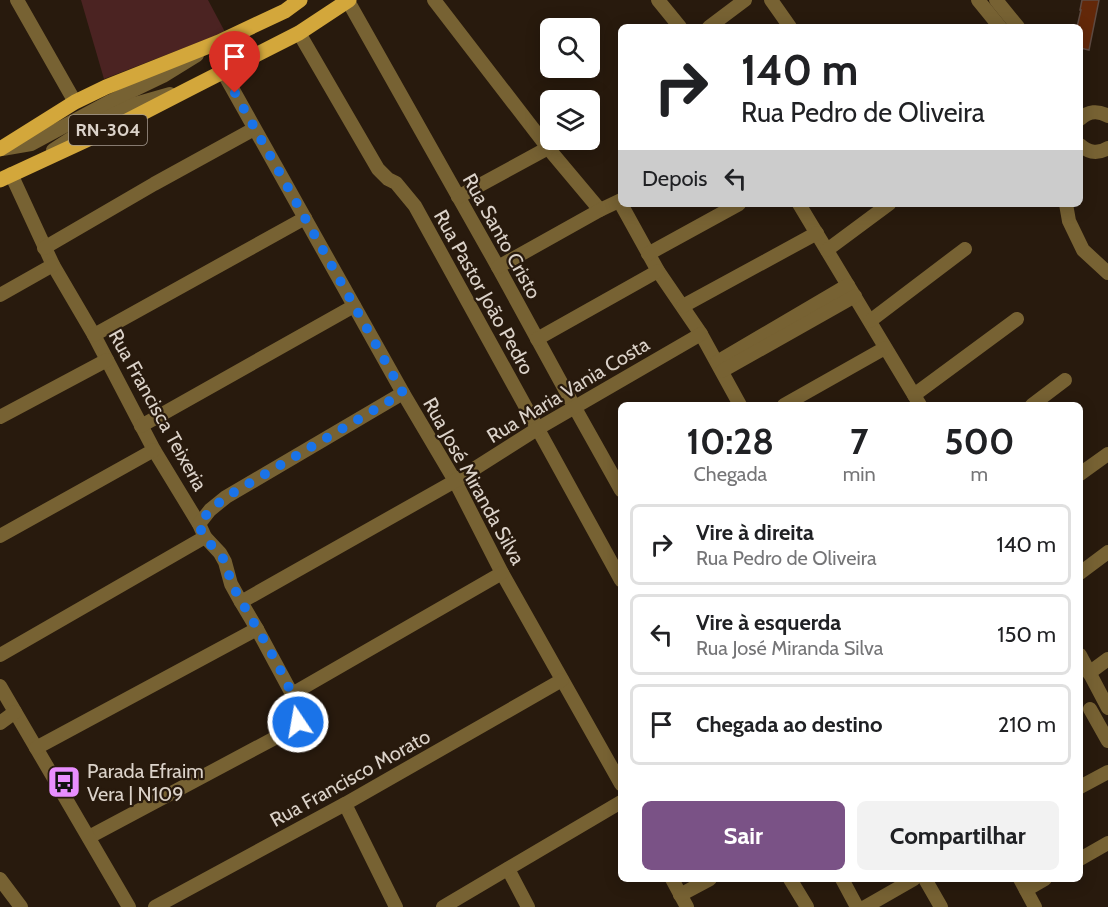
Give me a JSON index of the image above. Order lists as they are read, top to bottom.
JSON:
{
  "streets": {
    "main road": ["RN-304"],
    "street": [
      "Rua Santo Cristo",
      "Rua Pastor João Pedro",
      "Rua Maria Vania Costa",
      "Rua Francisca Teixeria",
      "Rua José Miranda Silva",
      "Rua Francisco Morato"
    ]
  },
  "crossings": [
    ["RN-304", "Rua Santo Cristo"],
    ["RN-304", "Rua Pastor João Pedro"],
    ["RN-304", "Rua Francisca Teixeria"],
    ["RN-304", "Rua José Miranda Silva"],
    ["Rua Santo Cristo", "Rua Maria Vania Costa"],
    ["Rua Pastor João Pedro", "Rua Maria Vania Costa"],
    ["Rua Maria Vania Costa", "Rua Francisca Teixeria"],
    ["Rua Maria Vania Costa", "Rua José Miranda Silva"],
    ["Rua José Miranda Silva", "Rua Francisco Morato"]
  ],
  "places": {
    "bus stop": ["Parada Efraim Vera | N109"]
  },
  "page": {
    "turn": ["140 m", "Rua Pedro de Oliveira"],
    "then": "Depois",
    "eta": [
      "10:28",
      "Chegada",
      "7",
      "min",
      "500",
      "m"
    ],
    "list": [
      {
        "name": "Vire à direita",
        "note": "Rua Pedro de Oliveira",
        "value": "140 m"
      },
      {
        "name": "Vire à esquerda",
        "note": "Rua José Miranda Silva",
        "value": "150 m"
      },
      {
        "name": "Chegada ao destino",
        "value": "210 m"
      }
    ],
    "buttons": ["Sair", "Compartilhar"]
  }
}
